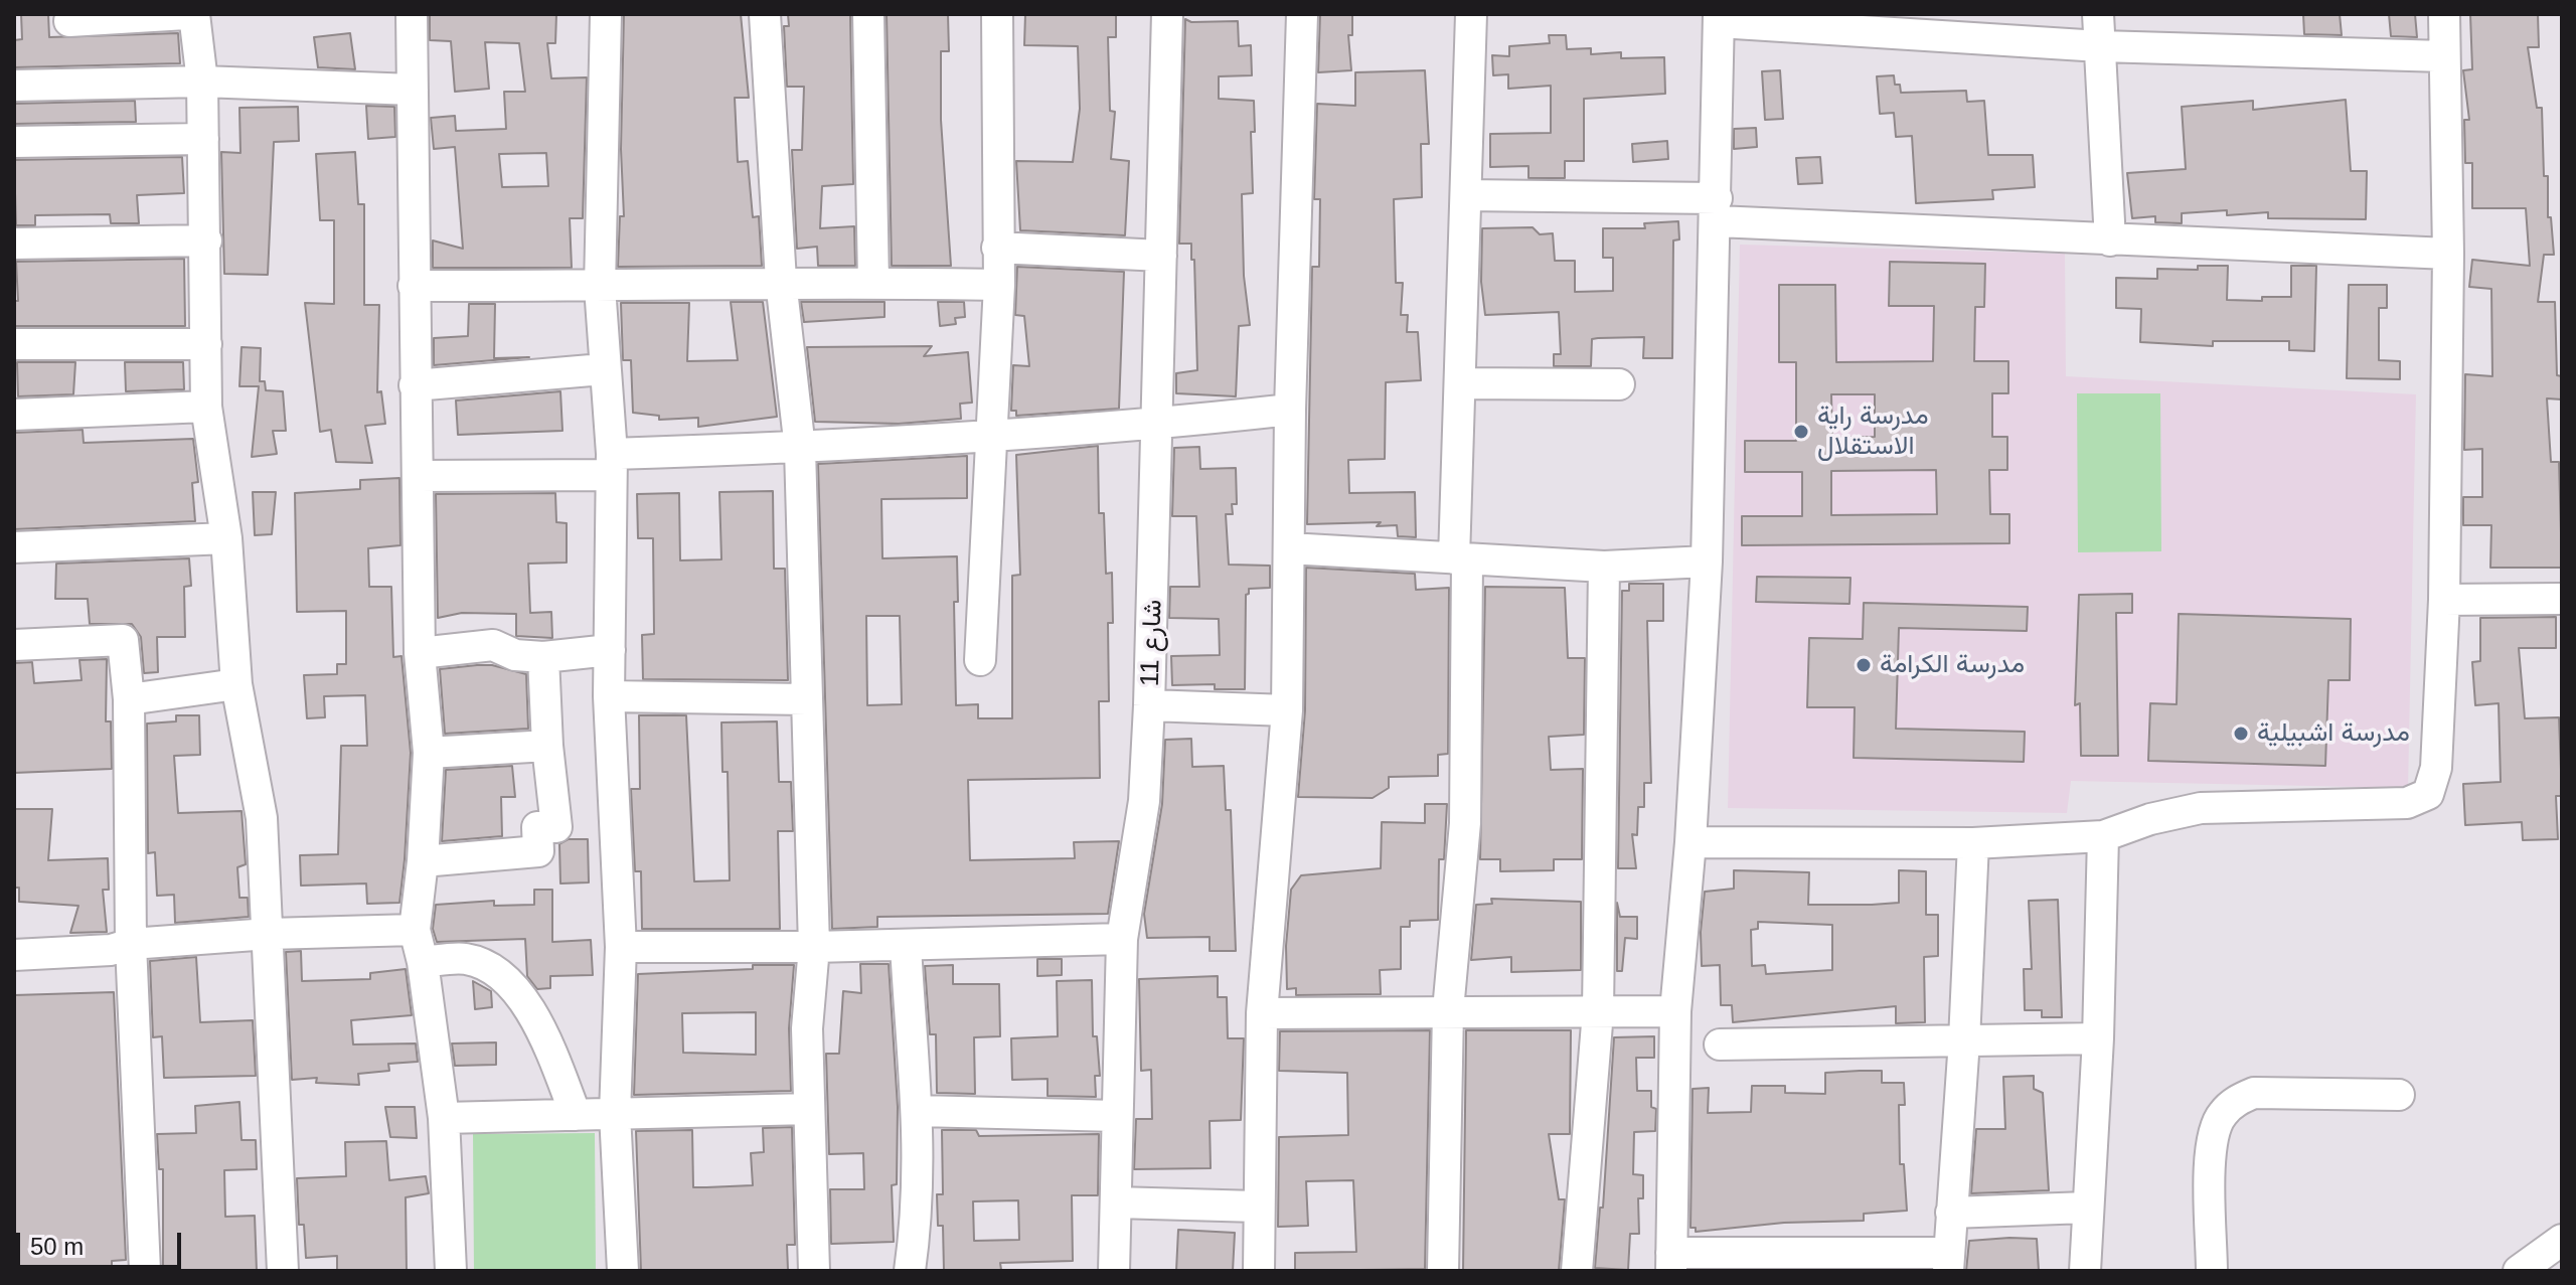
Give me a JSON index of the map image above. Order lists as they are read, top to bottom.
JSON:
{
  "streets": {
    "street": ["شارع 11"]
  },
  "places": ["مدرسة راية الاستقلال", "مدرسة الكرامة", "مدرسة اشبيلية"],
  "scale_bar": "50 m"
}
